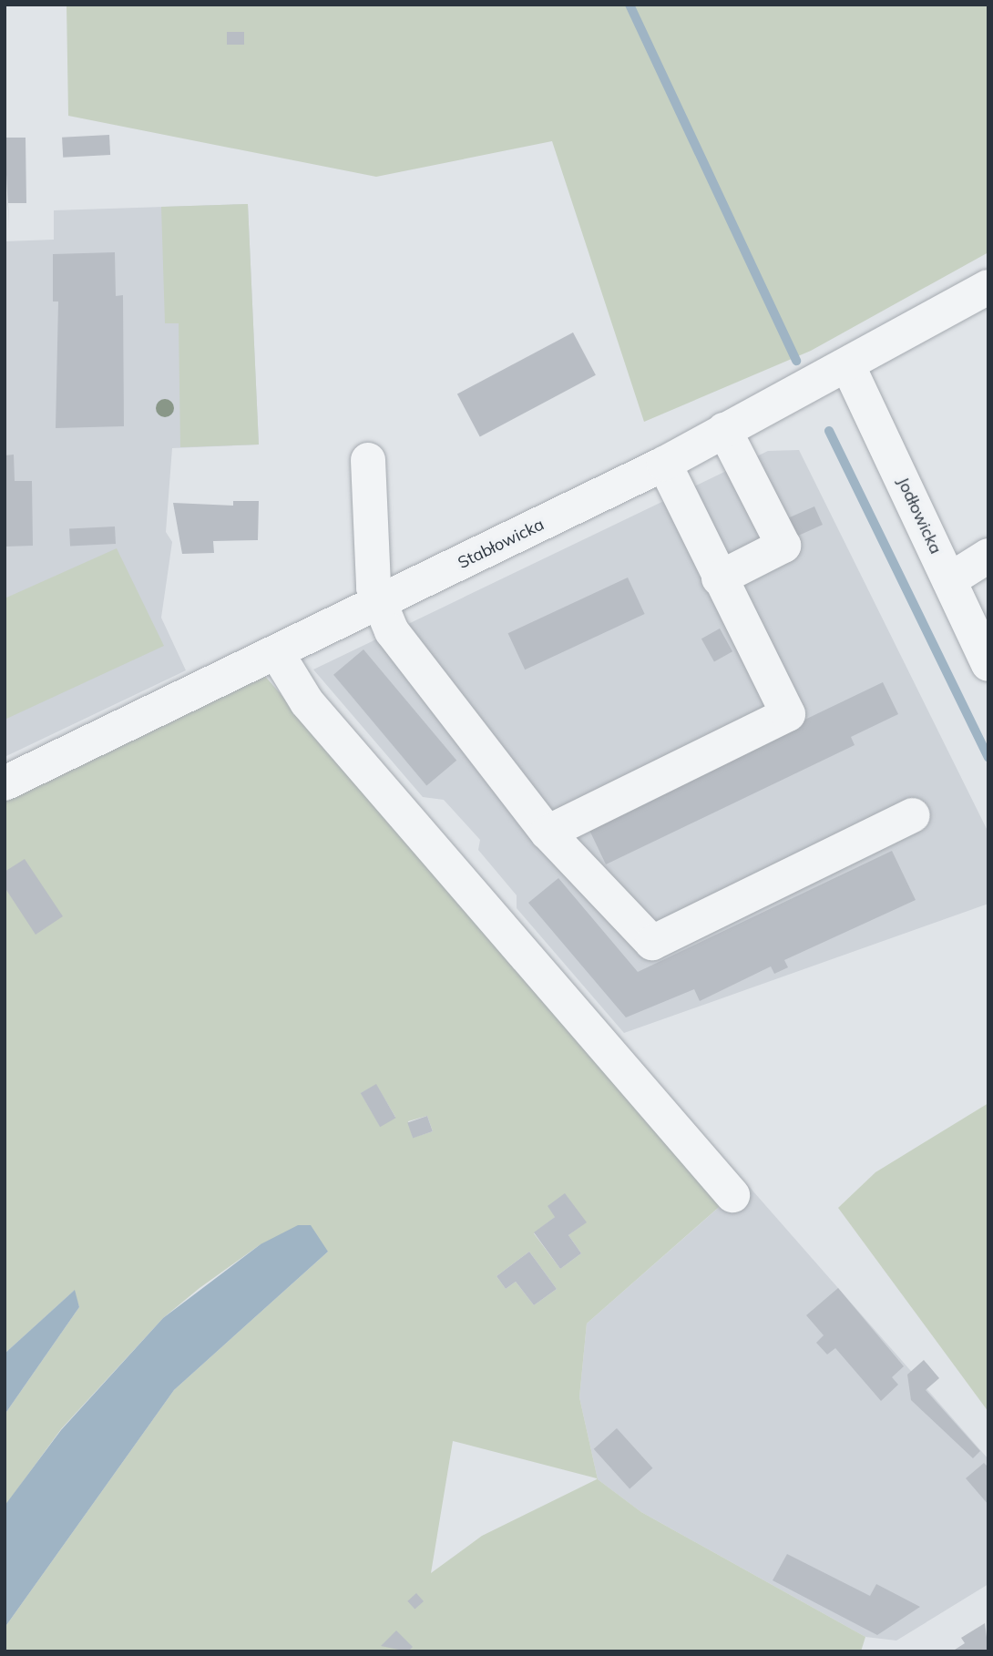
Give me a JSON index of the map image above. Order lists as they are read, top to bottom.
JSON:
{
  "streets": {
    "street": ["Jodłowicka", "Stabłowicka"]
  },
  "crossings": [
    ["Jodłowicka", "Stabłowicka"]
  ]
}
